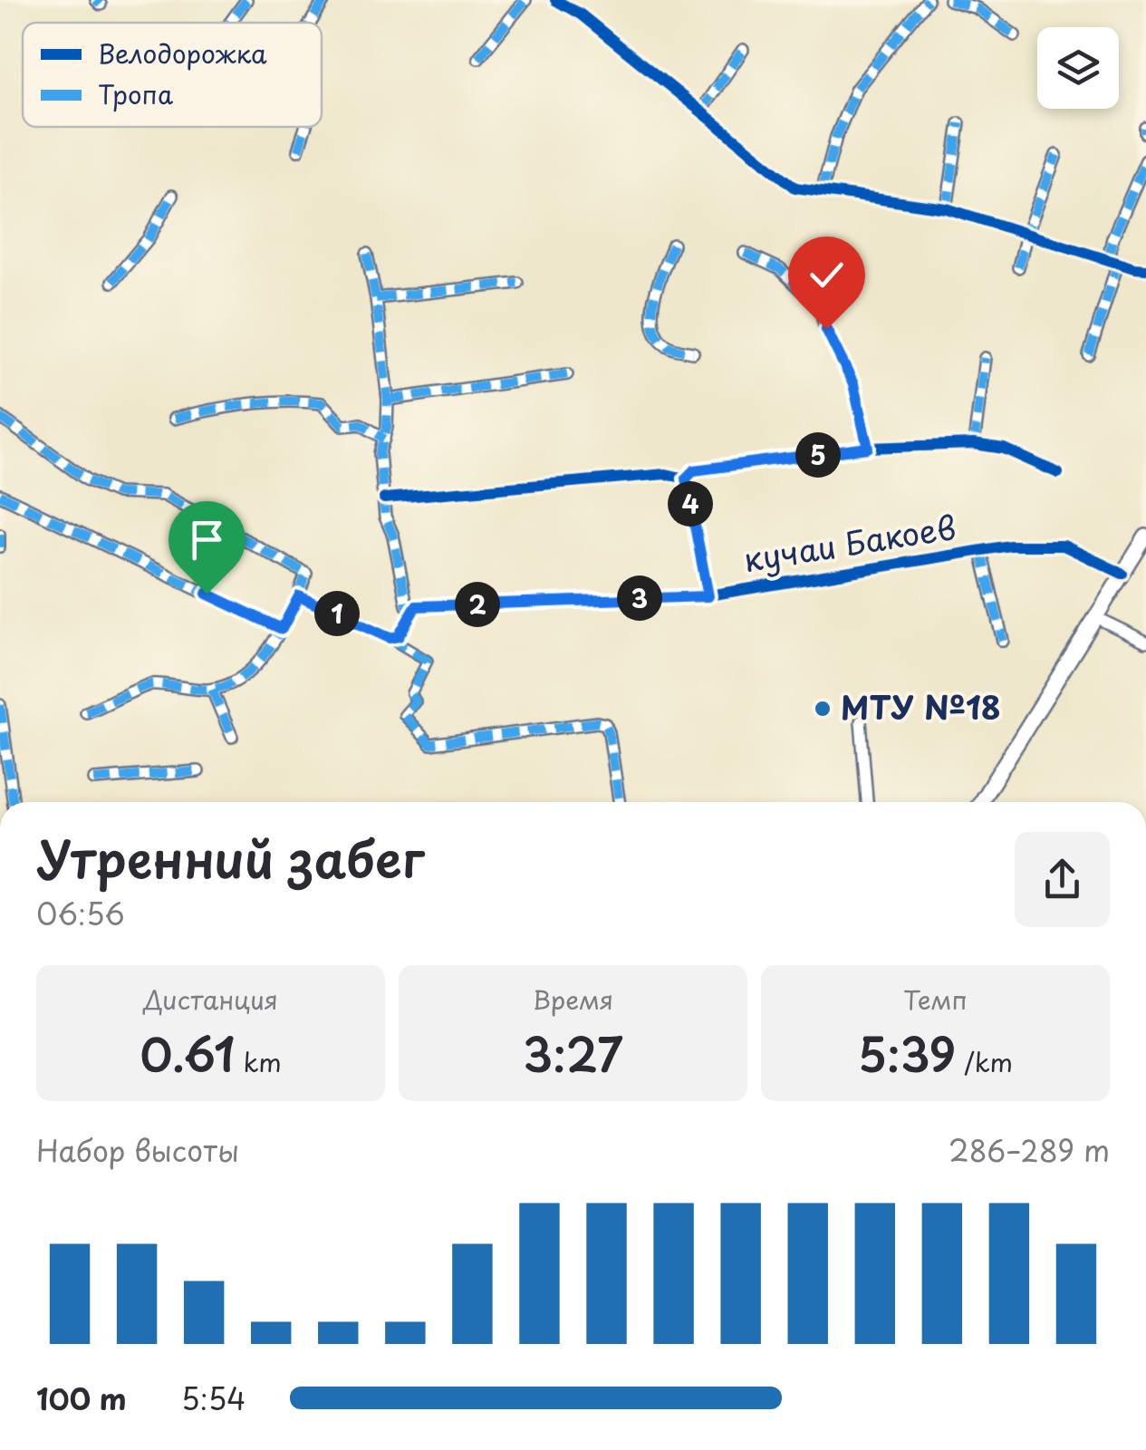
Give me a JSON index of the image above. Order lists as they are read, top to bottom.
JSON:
{
  "streets": {
    "street": ["кучаи Бакоев"]
  },
  "places": ["МТУ №18"],
  "legend": ["Велодорожка", "Тропа"],
  "page": {
    "pins": [
      "5",
      "4",
      "3",
      "2",
      "1"
    ],
    "heading": ["Утренний забег", "06:56"],
    "stats": [
      ["Дистанция", "0.61 km"],
      ["Время", "3:27"],
      ["Темп", "5:39 /km"]
    ],
    "chart": ["Набор высоты", "286–289 m"],
    "list": [
      {
        "name": "100 m",
        "note": "5:54"
      }
    ]
  }
}
